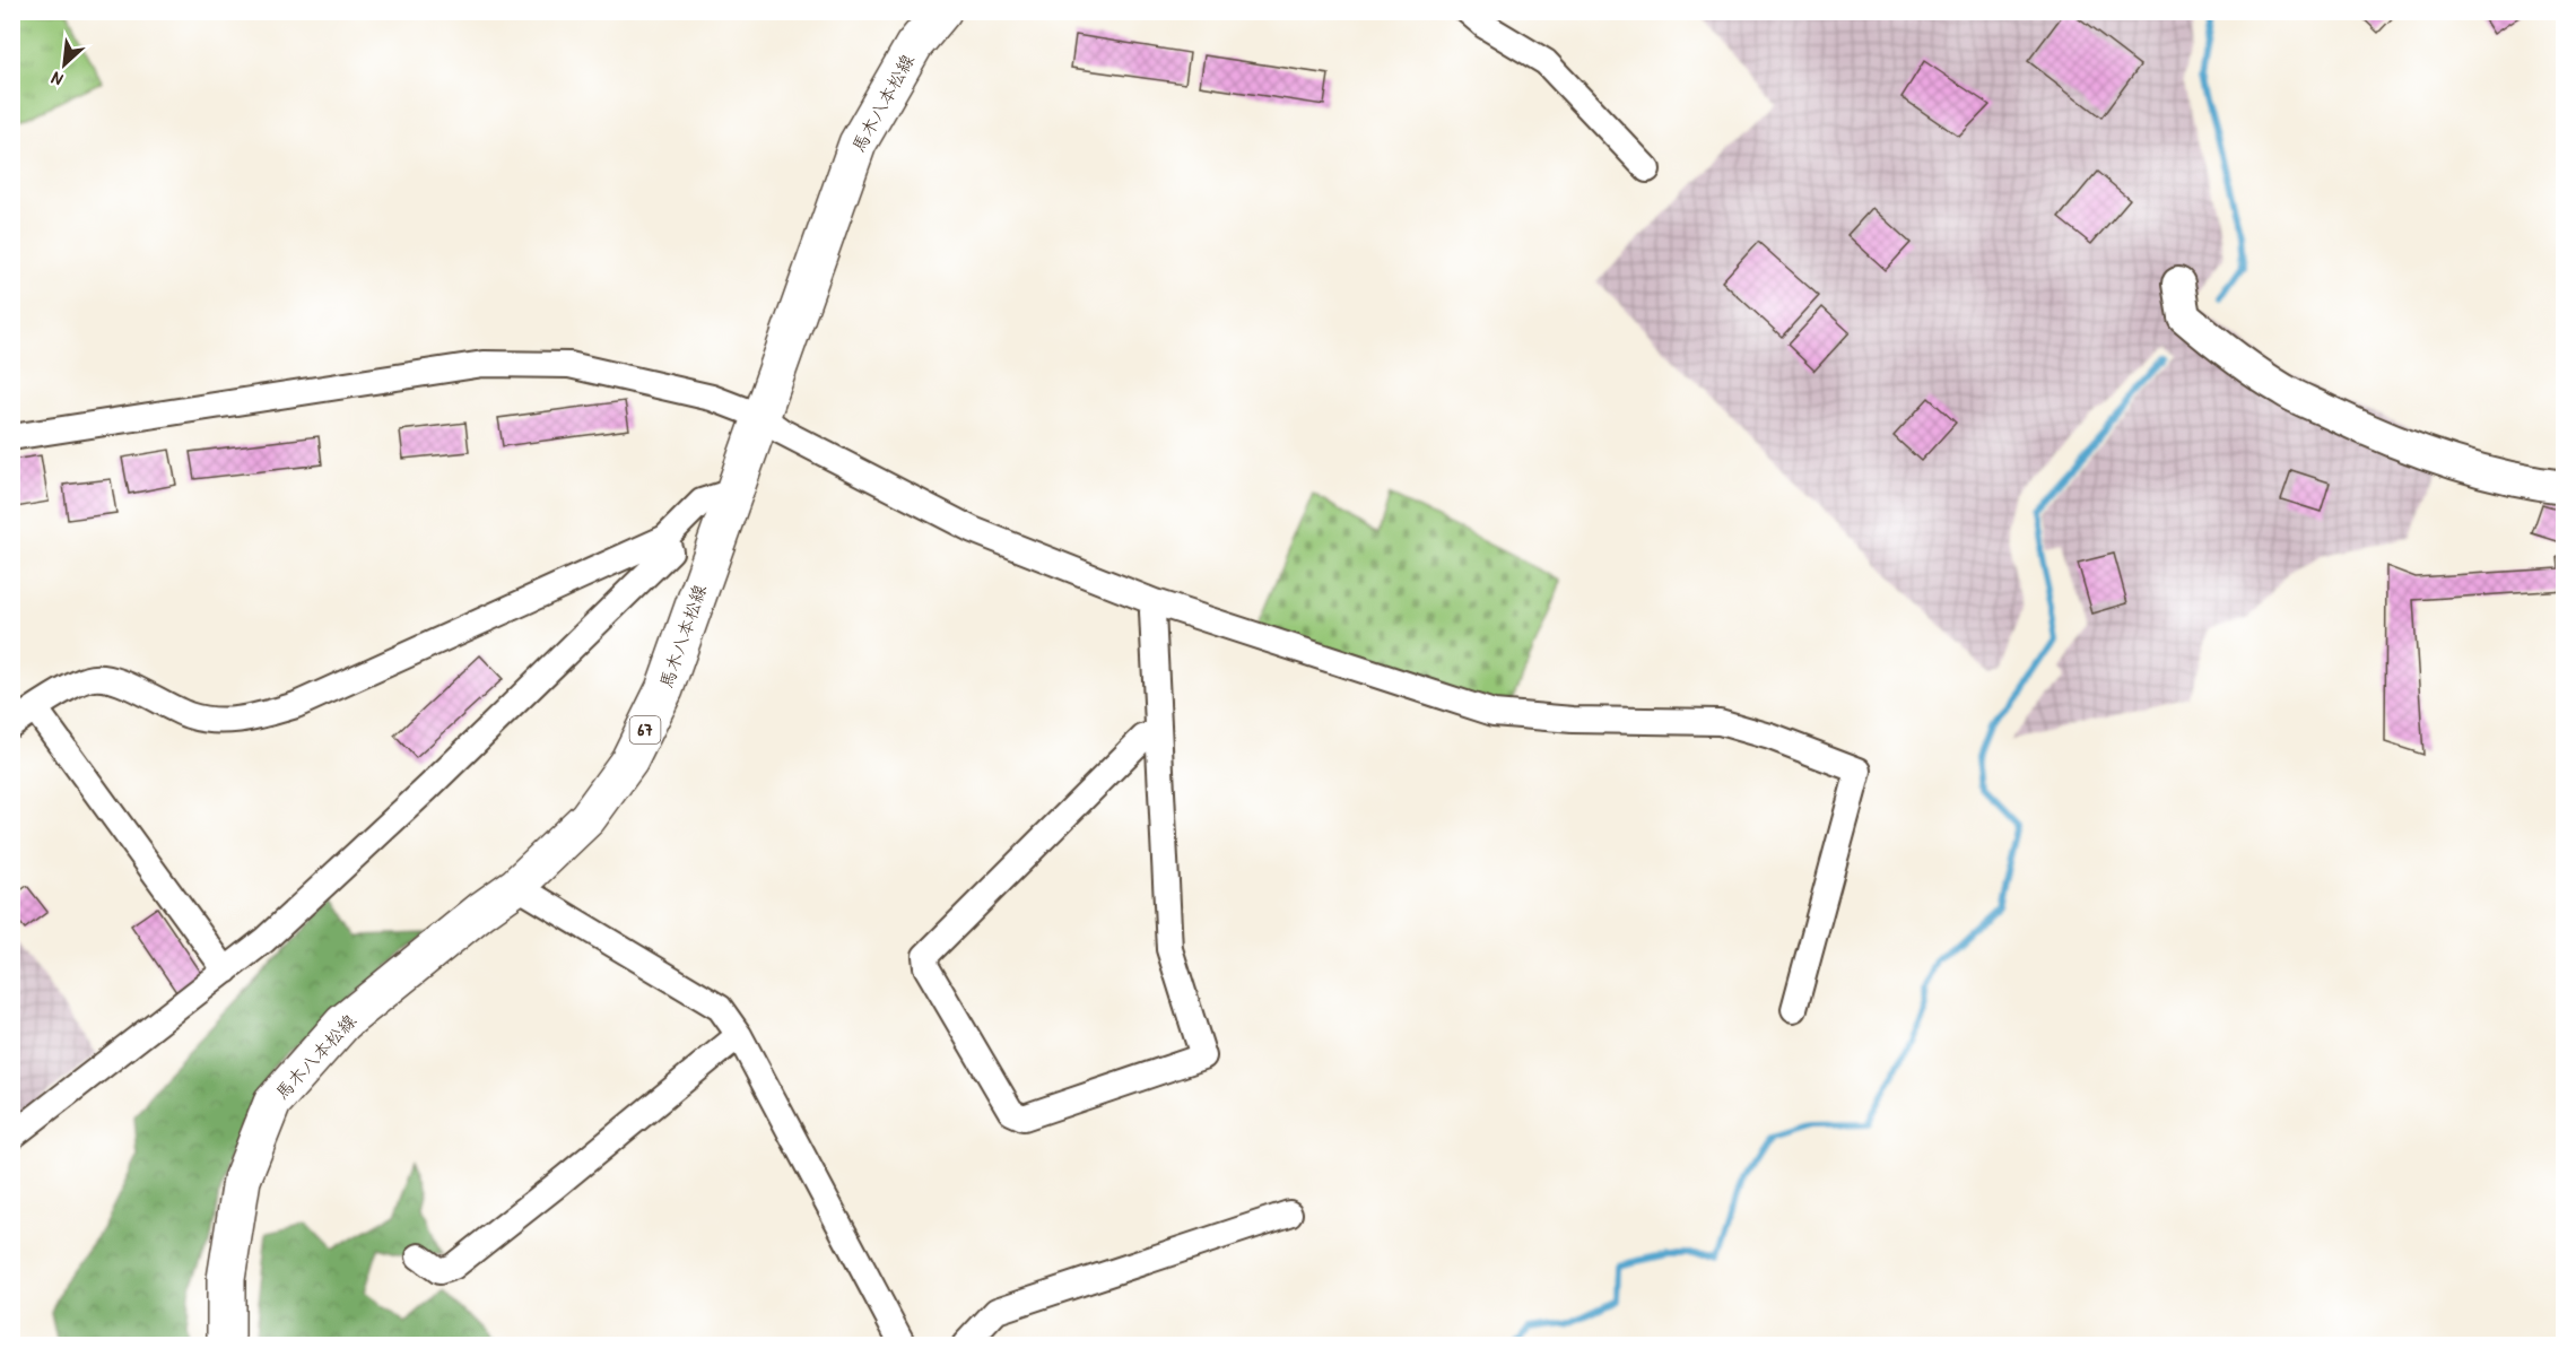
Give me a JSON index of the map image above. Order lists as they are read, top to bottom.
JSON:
{
  "streets": {
    "main road": ["馬木八本松線", "67"]
  },
  "north": "bottom left"
}
